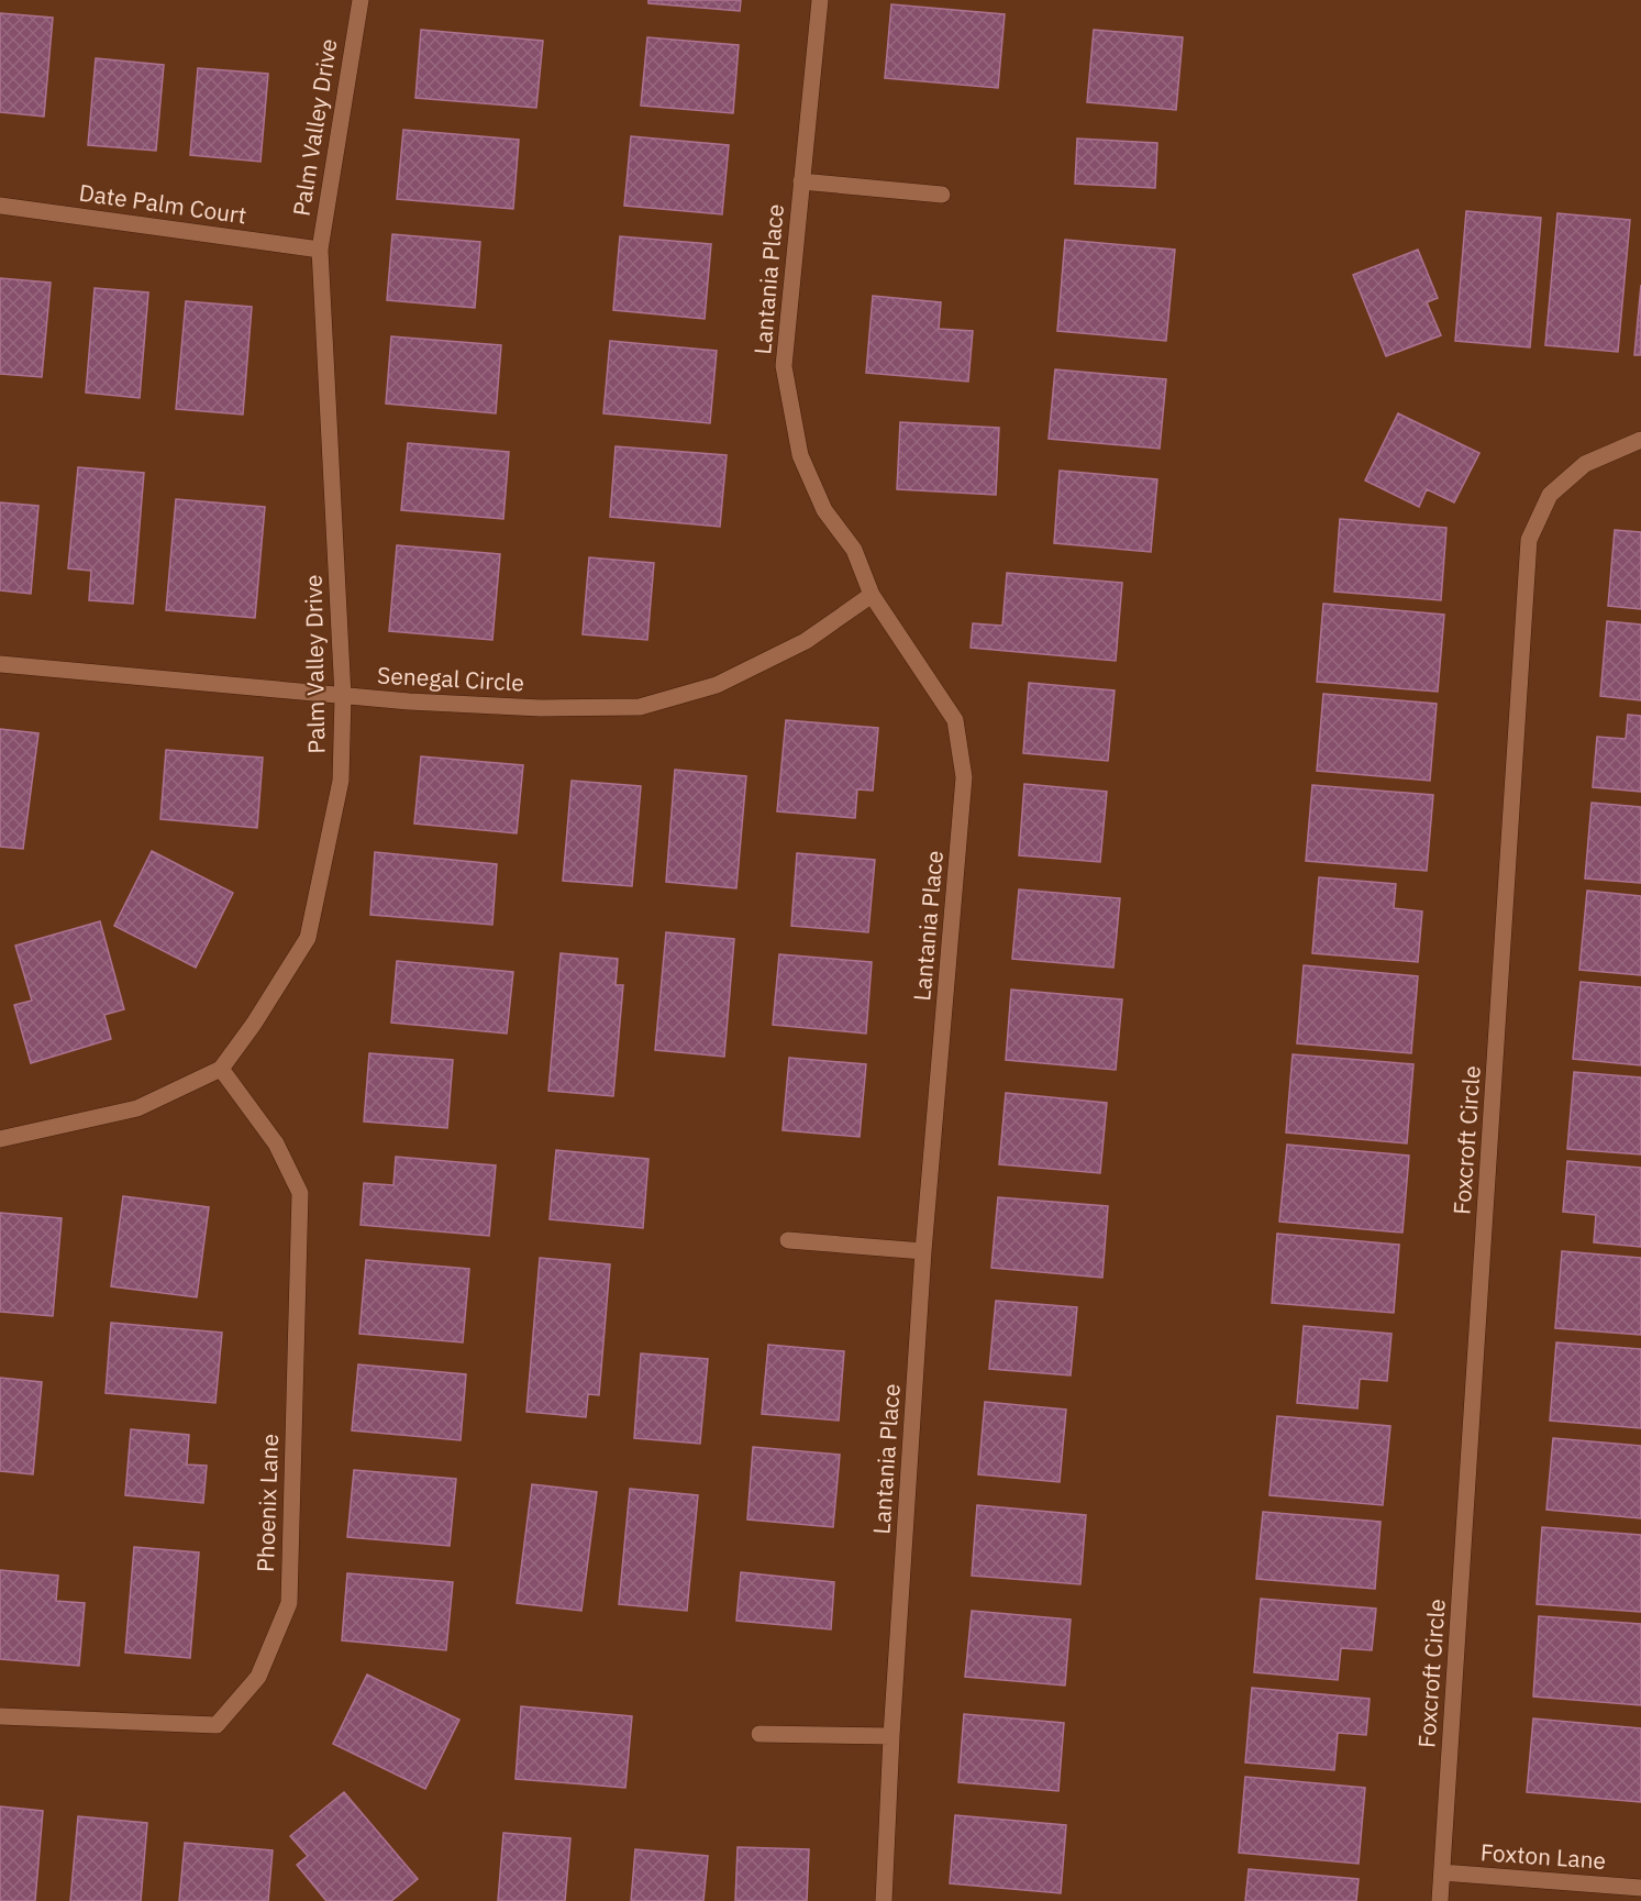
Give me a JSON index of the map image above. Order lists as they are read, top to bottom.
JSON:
{
  "streets": {
    "street": [
      "Palm Valley Drive",
      "Date Palm Court",
      "Lantania Place",
      "Senegal Circle",
      "Foxcroft Circle",
      "Phoenix Lane",
      "Foxton Lane"
    ]
  },
  "crossings": [
    ["Palm Valley Drive", "Date Palm Court"],
    ["Palm Valley Drive", "Senegal Circle"],
    ["Palm Valley Drive", "Phoenix Lane"],
    ["Lantania Place", "Senegal Circle"],
    ["Foxcroft Circle", "Foxton Lane"]
  ]
}
